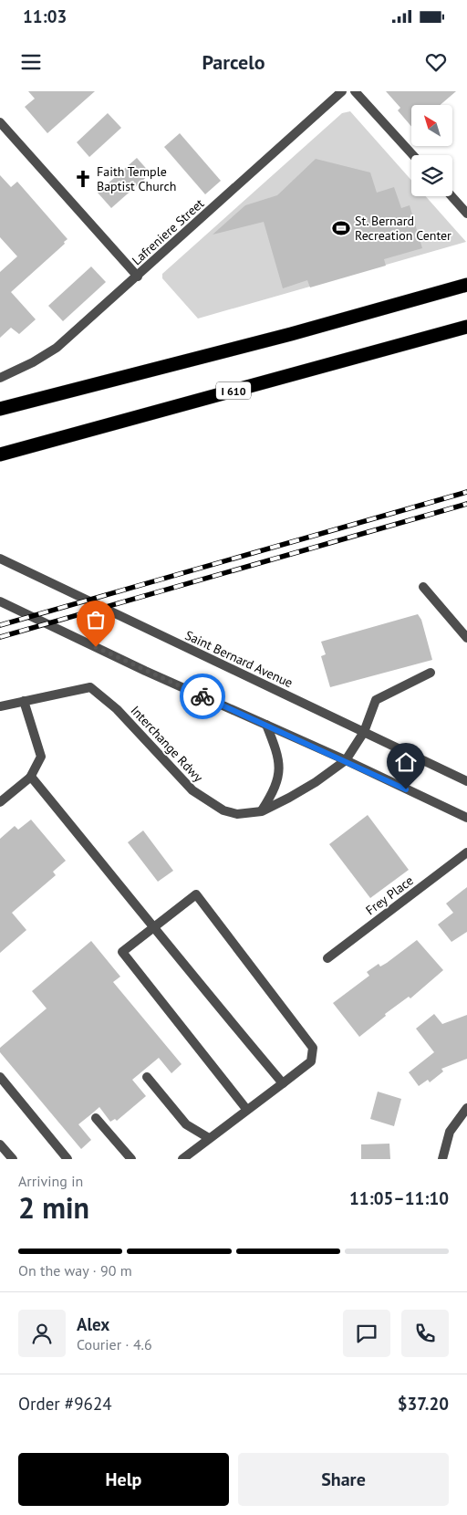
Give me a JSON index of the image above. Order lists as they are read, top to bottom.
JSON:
{
  "streets": {
    "highway": ["I 610"],
    "street": [
      "Lafreniere Street",
      "Saint Bernard Avenue",
      "Interchange Rdwy",
      "Frey Place"
    ]
  },
  "crossings": [
    ["Saint Bernard Avenue", "Interchange Rdwy"]
  ],
  "places": {
    "church": ["Faith Temple Baptist Church"],
    "sports": ["St. Bernard Recreation Center"]
  },
  "north": "top left",
  "page": {
    "status": "11:03",
    "header": "Parcelo",
    "heading": ["2 min", "Arriving in", "11:05–11:10"],
    "panel": [
      "Alex",
      "Courier · 4.6",
      "Order #9624",
      "$37.20"
    ],
    "bar": "On the way · 90 m",
    "buttons": ["Help", "Share"]
  }
}
